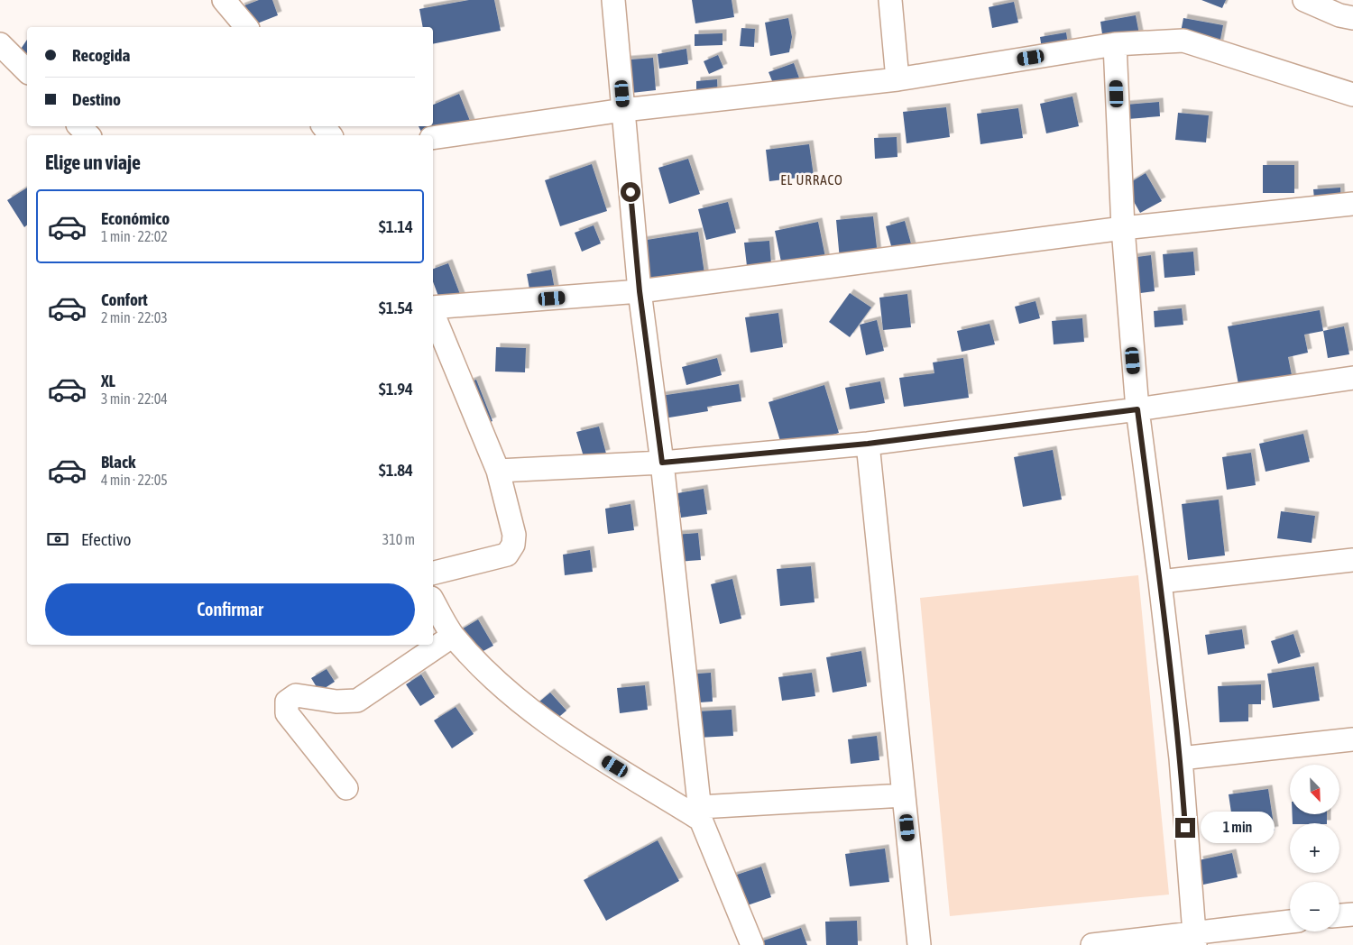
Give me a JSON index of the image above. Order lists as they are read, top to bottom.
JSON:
{
  "districts": ["EL URRACO"],
  "north": "bottom right",
  "page": {
    "banner": ["Recogida", "Destino"],
    "heading": "Elige un viaje",
    "list": [
      {
        "name": "Económico",
        "note": "1 min · 22:02",
        "value": "$1.14"
      },
      {
        "name": "Confort",
        "note": "2 min · 22:03",
        "value": "$1.54"
      },
      {
        "name": "XL",
        "note": "3 min · 22:04",
        "value": "$1.94"
      },
      {
        "name": "Black",
        "note": "4 min · 22:05",
        "value": "$1.84"
      }
    ],
    "pay": ["Efectivo", "310 m"],
    "buttons": "Confirmar",
    "map_buttons": ["+", "−"],
    "bubble": "1 min"
  }
}
